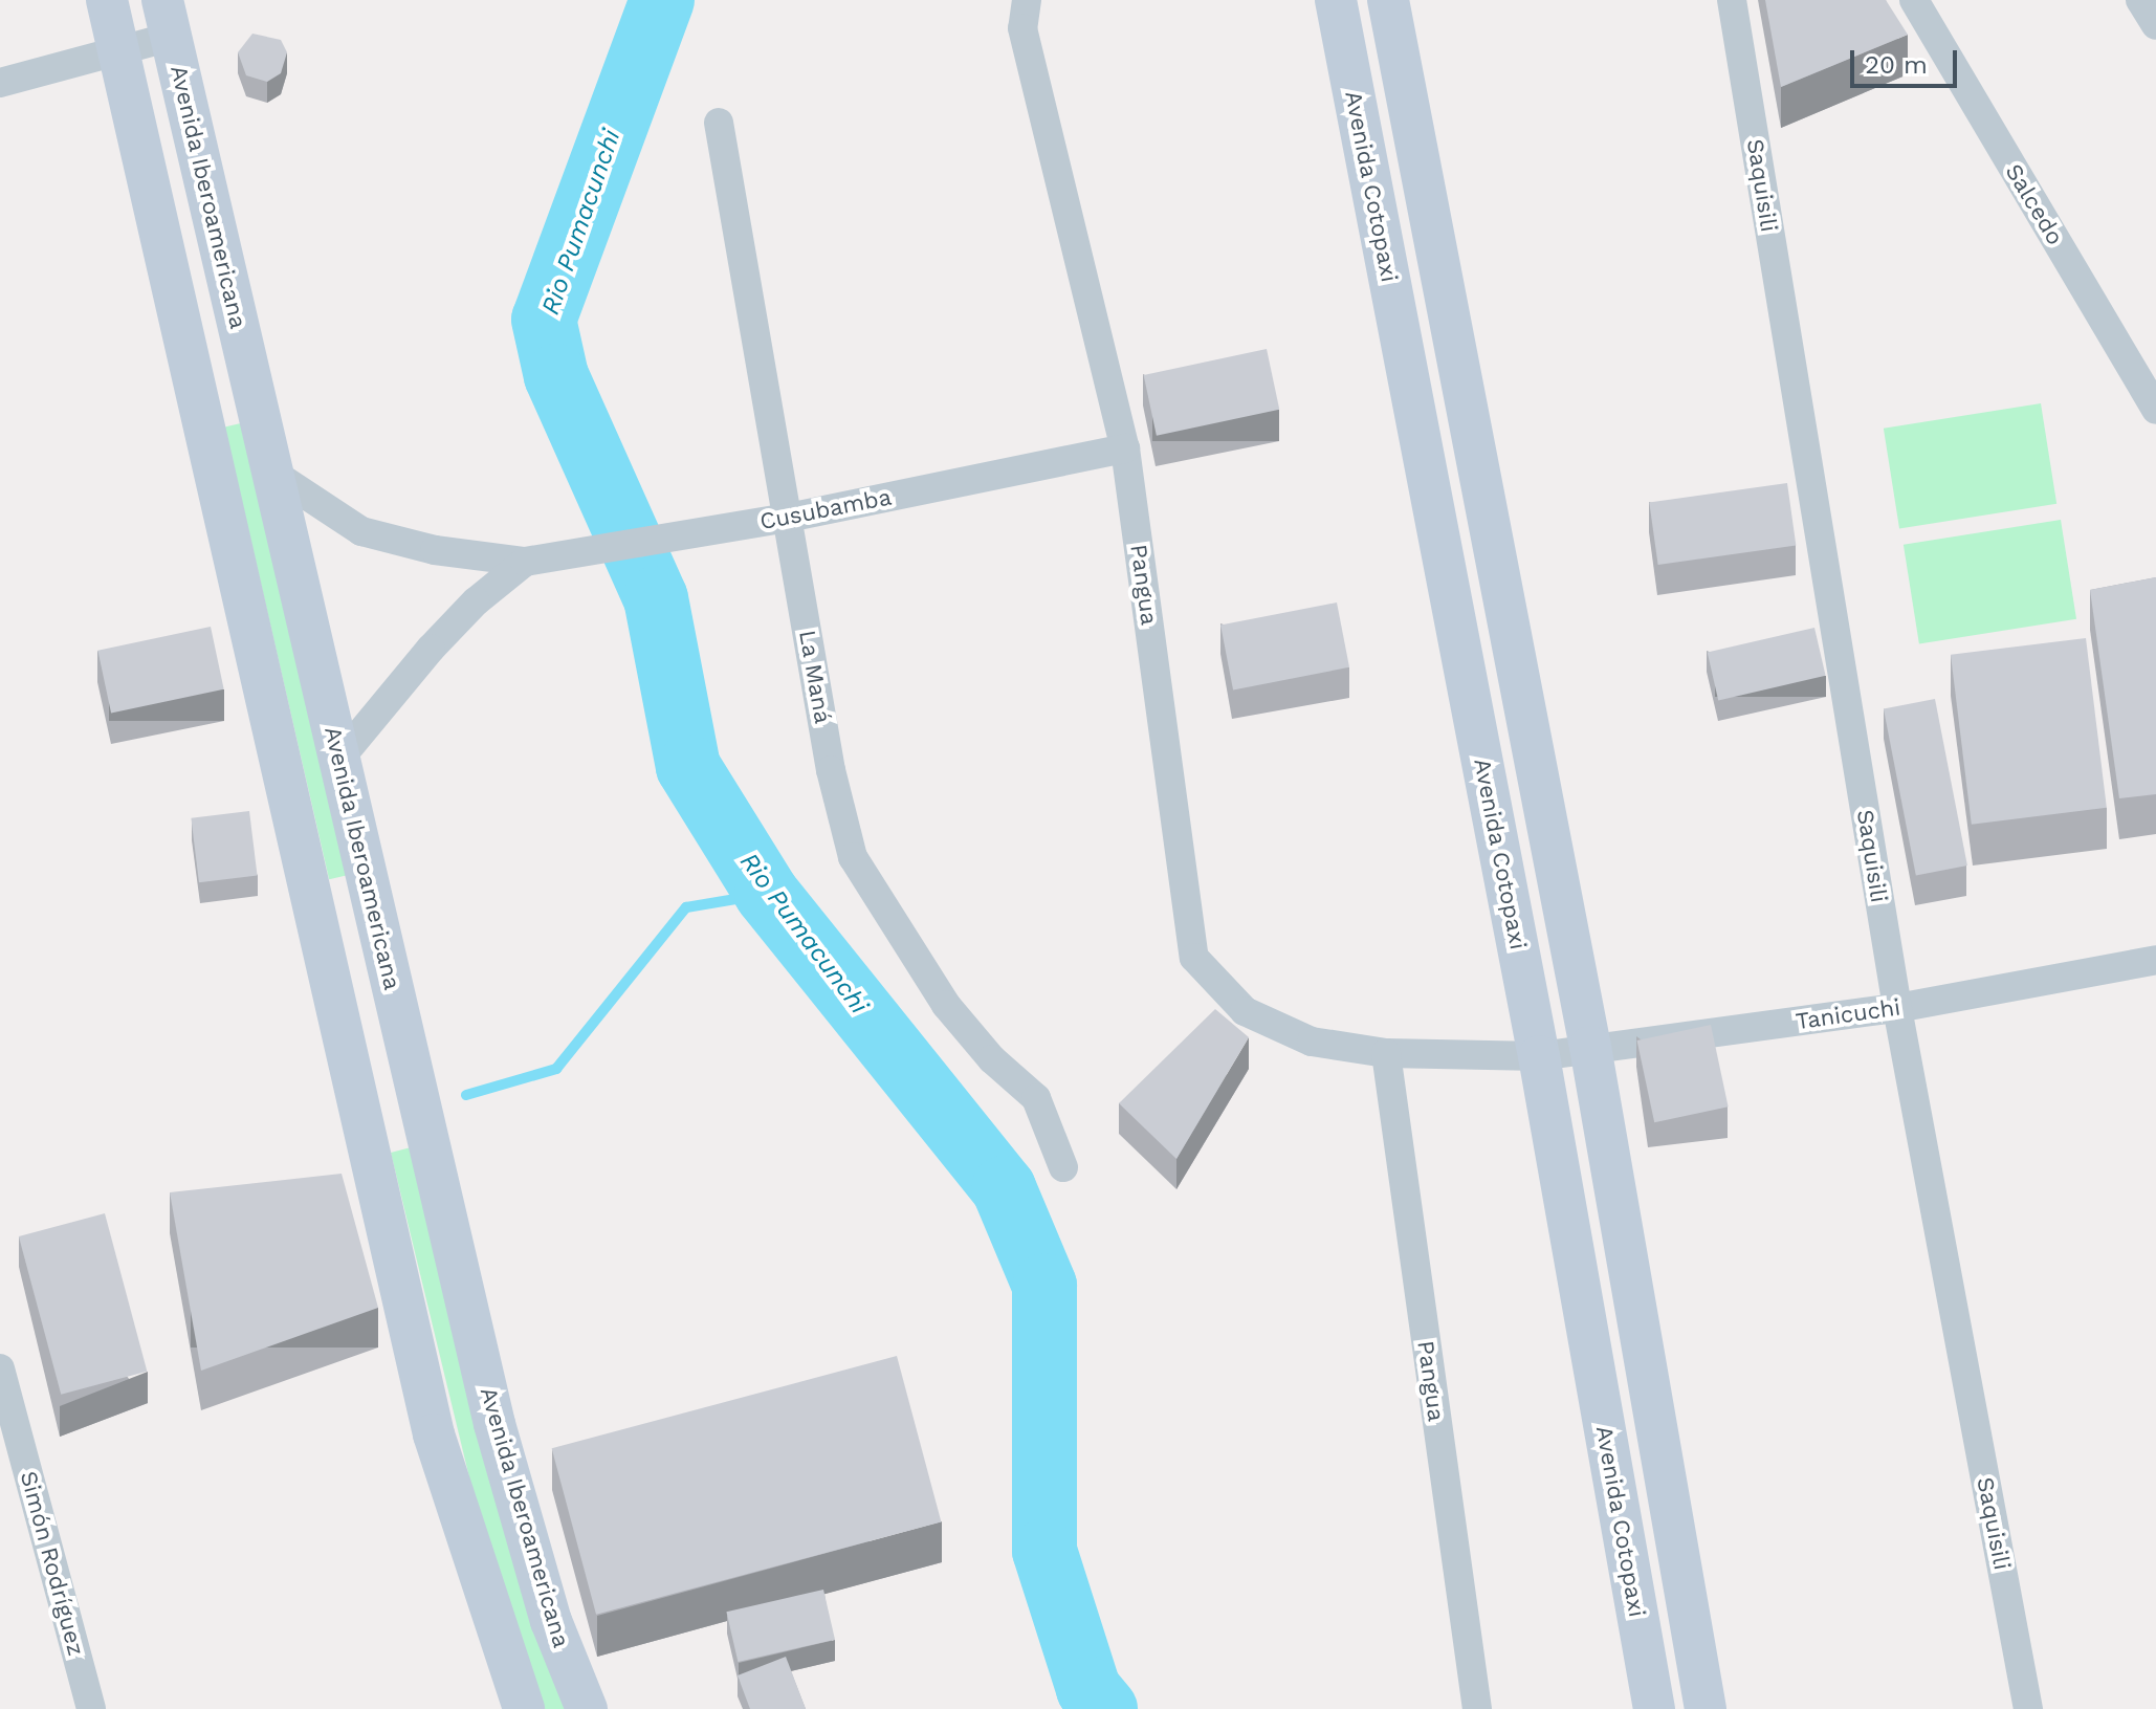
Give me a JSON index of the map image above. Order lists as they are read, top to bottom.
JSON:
{
  "streets": {
    "street": [
      "Saquisili",
      "Avenida Cotopaxi",
      "Avenida Iberoamericana",
      "Salcedo",
      "Cusubamba",
      "Pangua",
      "La Maná",
      "Tanicuchi",
      "Simón Rodríguez"
    ]
  },
  "crossings": [
    ["Saquisili", "Tanicuchi"],
    ["Avenida Cotopaxi", "Pangua"],
    ["Avenida Cotopaxi", "Tanicuchi"],
    ["Avenida Iberoamericana", "Cusubamba"],
    ["Cusubamba", "Pangua"],
    ["Cusubamba", "La Maná"],
    ["Pangua", "Tanicuchi"]
  ],
  "water": ["Rio Pumacunchi"],
  "scale_bar": "20 m"
}
